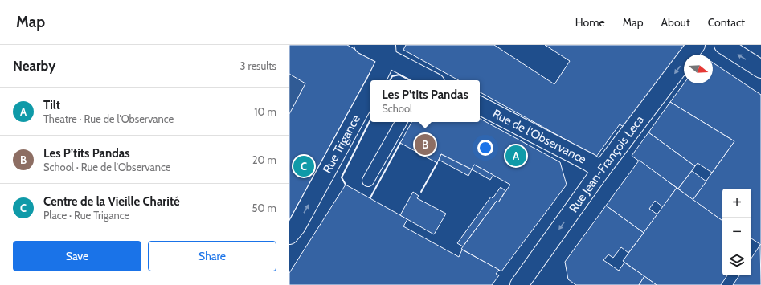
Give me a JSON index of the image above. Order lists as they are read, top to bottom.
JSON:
{
  "streets": {
    "street": ["Rue de l'Observance", "Rue Trigance", "Rue Jean-François Leca"]
  },
  "crossings": [
    ["Rue de l'Observance", "Rue Jean-François Leca"]
  ],
  "one_way": ["Rue Trigance", "Rue Jean-François Leca"],
  "north": "right",
  "page": {
    "header": "Map",
    "nav": [
      "Home",
      "Map",
      "About",
      "Contact"
    ],
    "heading": ["Nearby", "3 results"],
    "popup": ["Les P’tits Pandas", "School"],
    "list": [
      {
        "mark": "A",
        "name": "Tilt",
        "note": "Theatre · Rue de l'Observance",
        "value": "10 m"
      },
      {
        "mark": "B",
        "name": "Les P’tits Pandas",
        "note": "School · Rue de l'Observance",
        "value": "20 m"
      },
      {
        "mark": "C",
        "name": "Centre de la Vieille Charité",
        "note": "Place · Rue Trigance",
        "value": "50 m"
      }
    ],
    "pins": ["B", "A", "C"],
    "map_buttons": ["+", "−"],
    "buttons": ["Save", "Share"]
  }
}
